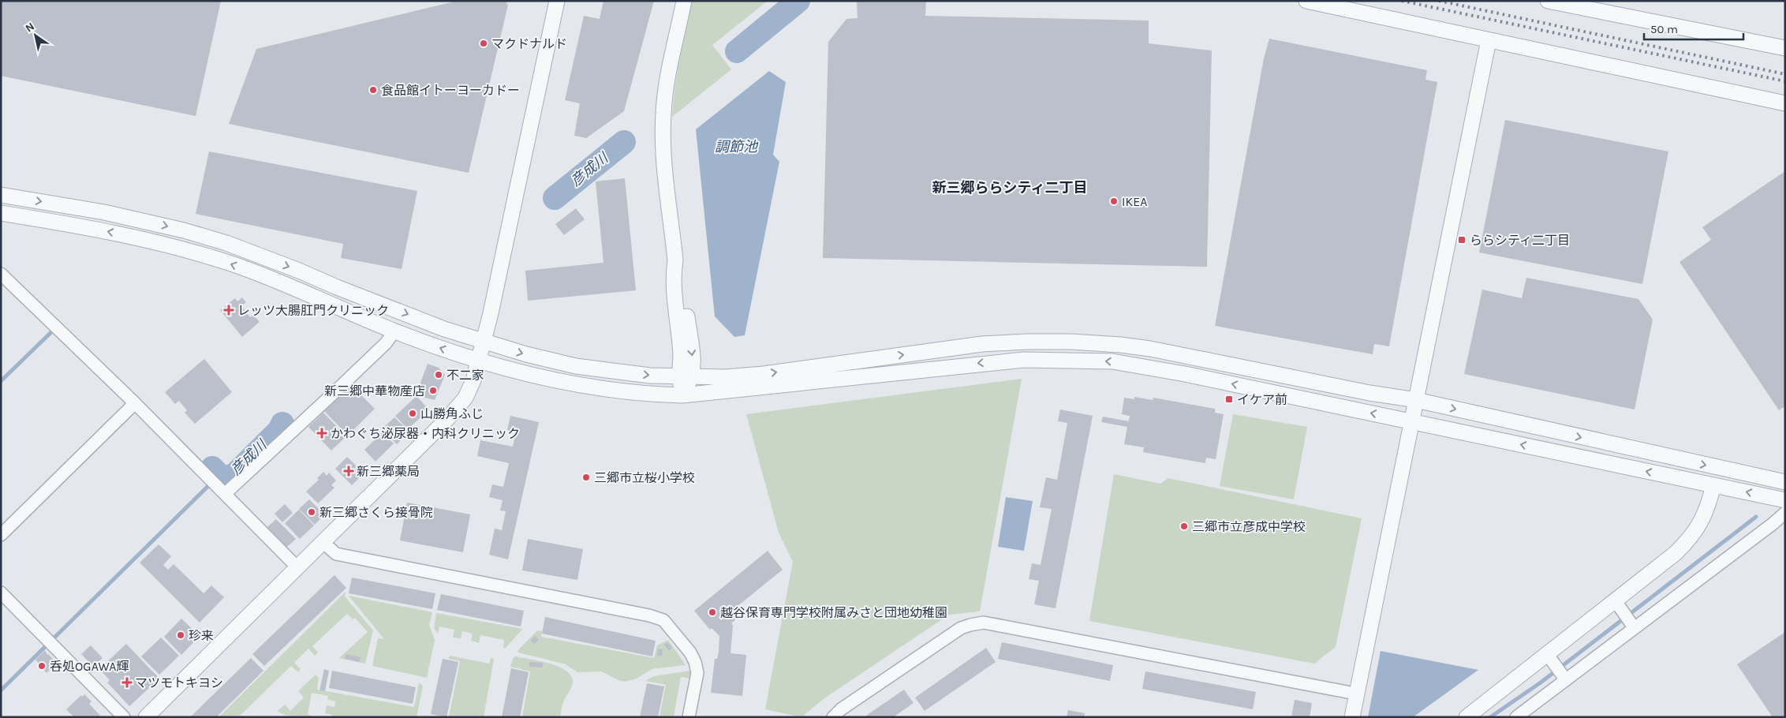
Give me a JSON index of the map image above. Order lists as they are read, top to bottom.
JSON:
{
  "districts": ["新三郷ららシティ二丁目"],
  "water": ["調節池", "彦成川"],
  "places": {
    "other": [
      "マクドナルド",
      "食品館イトーヨーカドー",
      "IKEA",
      "不二家",
      "新三郷中華物産店",
      "山勝角ふじ",
      "三郷市立桜小学校",
      "新三郷さくら接骨院",
      "三郷市立彦成中学校",
      "越谷保育専門学校附属みさと団地幼稚園",
      "珍来",
      "呑処OGAWA輝"
    ],
    "transit": ["ららシティ二丁目", "イケア前"],
    "health": [
      "レッツ大腸肛門クリニック",
      "かわぐち泌尿器・内科クリニック",
      "新三郷薬局",
      "マツモトキヨシ"
    ]
  },
  "scale_bar": "50 m",
  "north": "top left"
}
